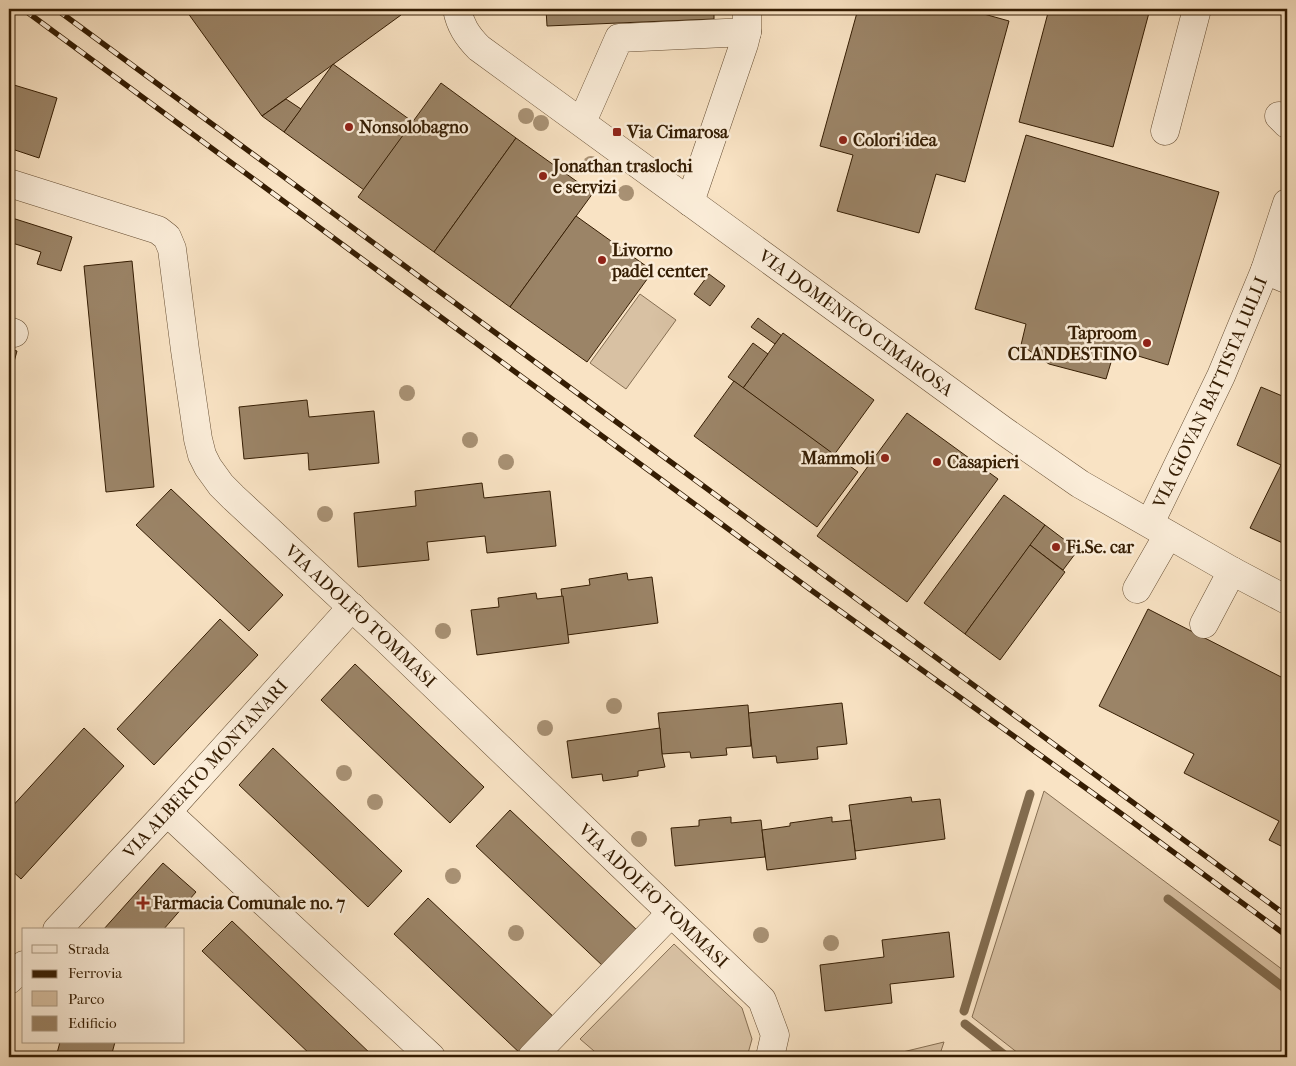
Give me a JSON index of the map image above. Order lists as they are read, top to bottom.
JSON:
{
  "streets": {
    "street": [
      "VIA DOMENICO CIMAROSA",
      "VIA GIOVAN BATTISTA LULLI",
      "VIA ADOLFO TOMMASI",
      "VIA ALBERTO MONTANARI"
    ]
  },
  "crossings": [
    ["VIA DOMENICO CIMAROSA", "VIA GIOVAN BATTISTA LULLI"],
    ["VIA ADOLFO TOMMASI", "VIA ALBERTO MONTANARI"]
  ],
  "places": {
    "other": [
      "Nonsolobagno",
      "Colori idea",
      "Jonathan traslochi e servizi",
      "Livorno padel center",
      "Taproom CLANDESTINO",
      "Mammoli",
      "Casapieri",
      "Fi.Se. car"
    ],
    "transit": ["Via Cimarosa"],
    "health": ["Farmacia Comunale no. 7"]
  },
  "legend": [
    "Strada",
    "Ferrovia",
    "Parco",
    "Edificio"
  ]
}
